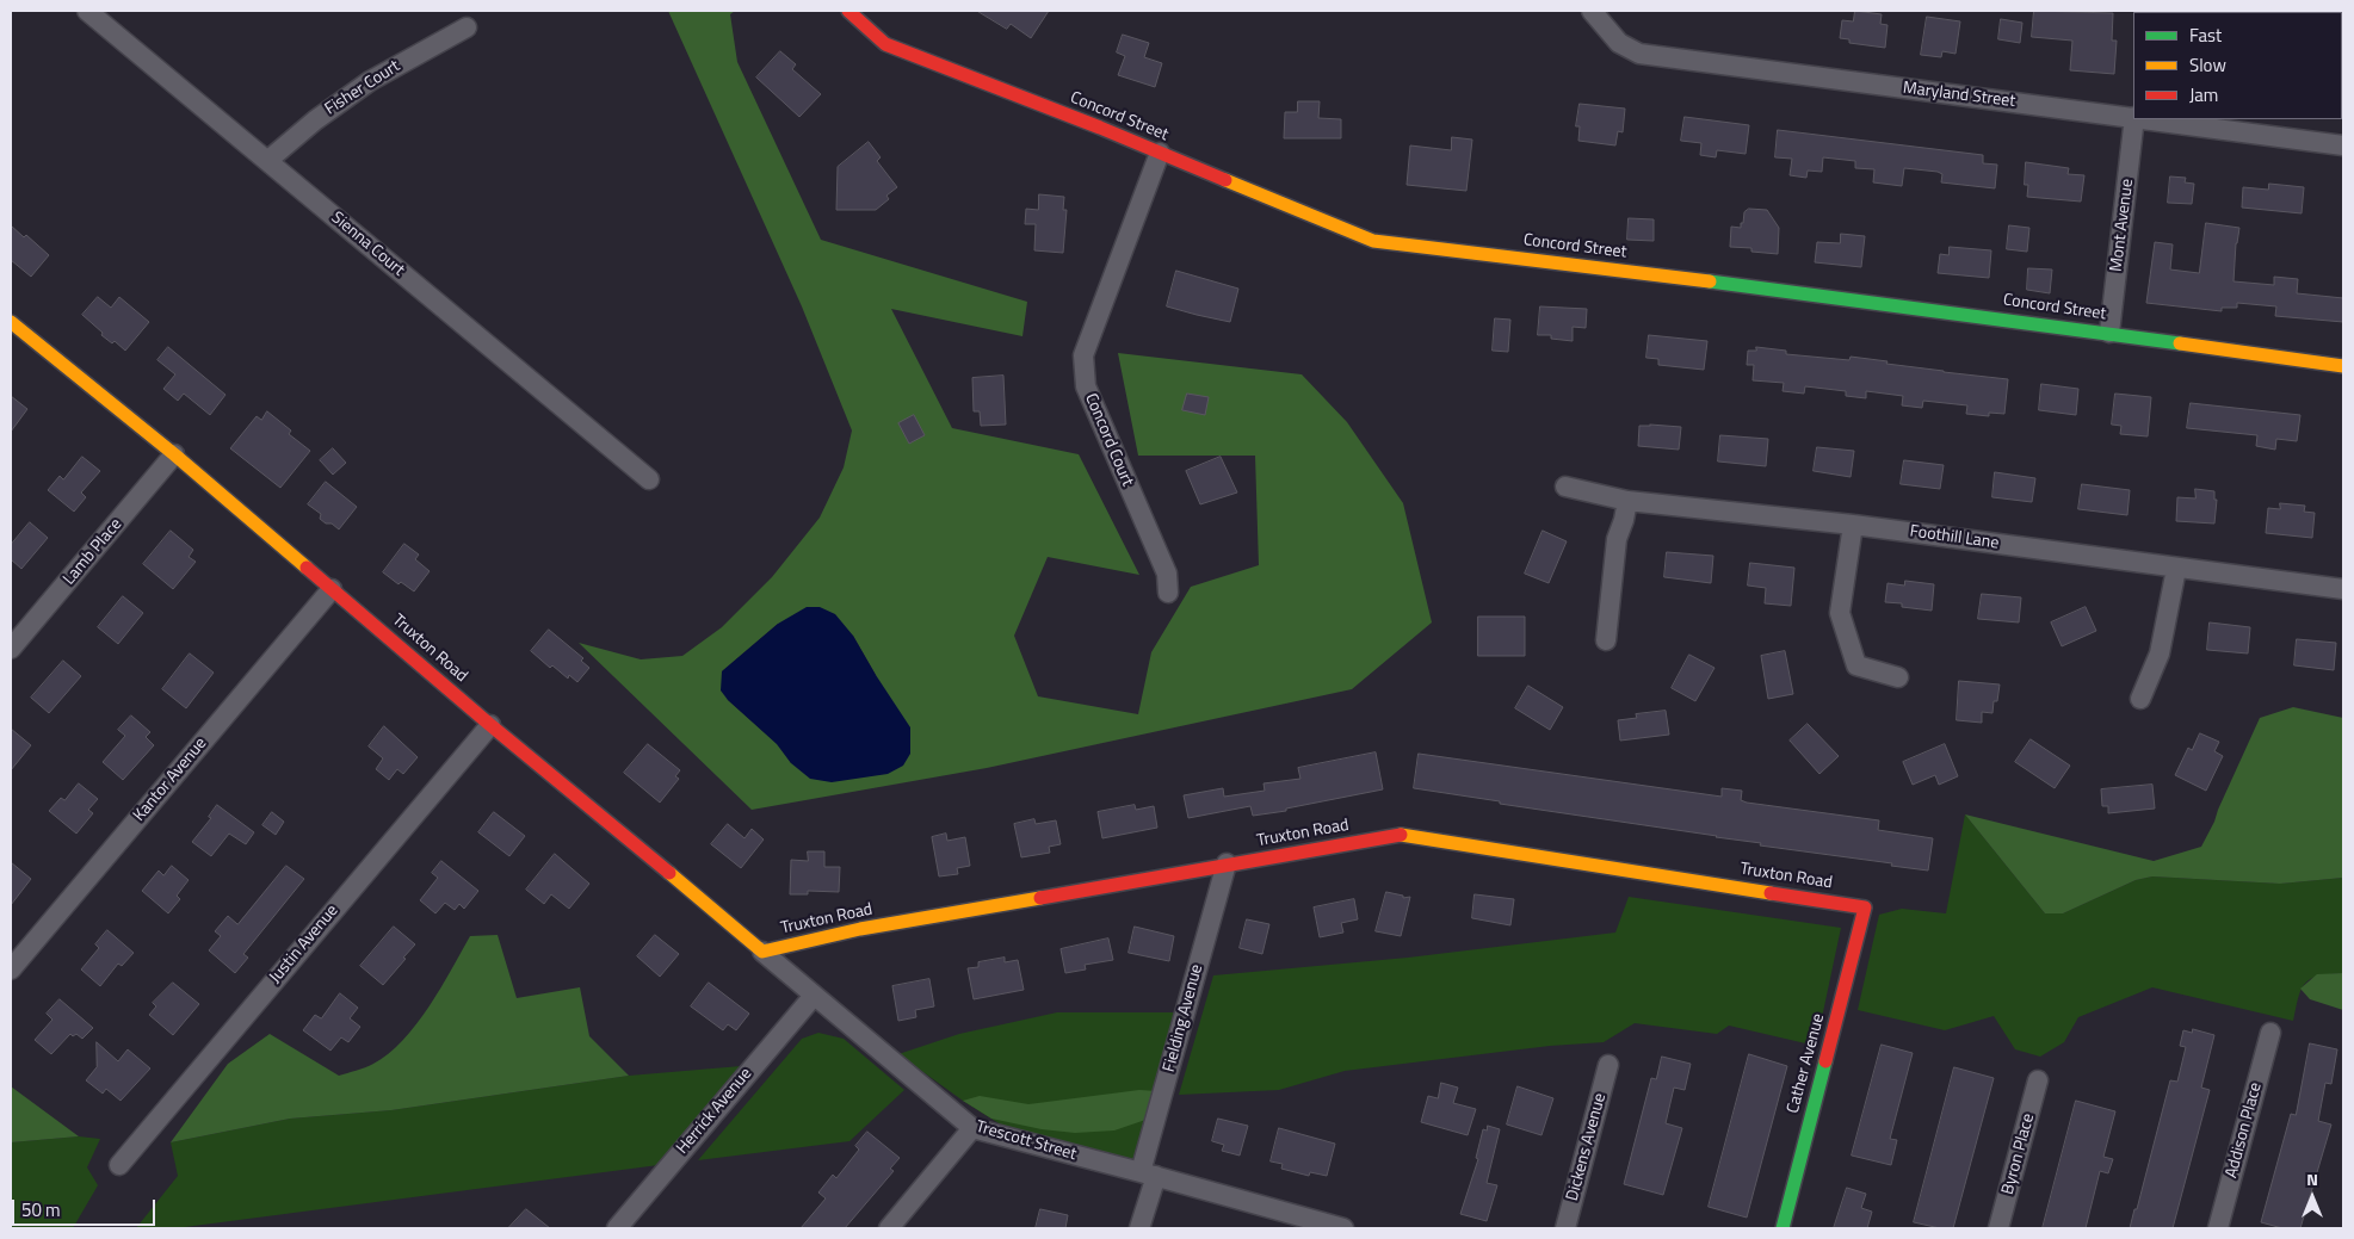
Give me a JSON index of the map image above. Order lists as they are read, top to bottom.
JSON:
{
  "streets": {
    "street": [
      "Fisher Court",
      "Maryland Street",
      "Concord Street",
      "Mont Avenue",
      "Sienna Court",
      "Concord Court",
      "Foothill Lane",
      "Lamb Place",
      "Truxton Road",
      "Kantor Avenue",
      "Justin Avenue",
      "Fielding Avenue",
      "Cather Avenue",
      "Herrick Avenue",
      "Addison Place",
      "Trescott Street",
      "Dickens Avenue",
      "Byron Place"
    ]
  },
  "crossings": [
    ["Fisher Court", "Sienna Court"],
    ["Concord Street", "Mont Avenue"],
    ["Concord Street", "Concord Court"],
    ["Lamb Place", "Truxton Road"],
    ["Truxton Road", "Kantor Avenue"],
    ["Truxton Road", "Justin Avenue"],
    ["Truxton Road", "Fielding Avenue"],
    ["Truxton Road", "Cather Avenue"],
    ["Truxton Road", "Trescott Street"],
    ["Fielding Avenue", "Trescott Street"],
    ["Herrick Avenue", "Trescott Street"]
  ],
  "legend": ["Fast", "Slow", "Jam"],
  "scale_bar": "50 m",
  "north": "top"
}
